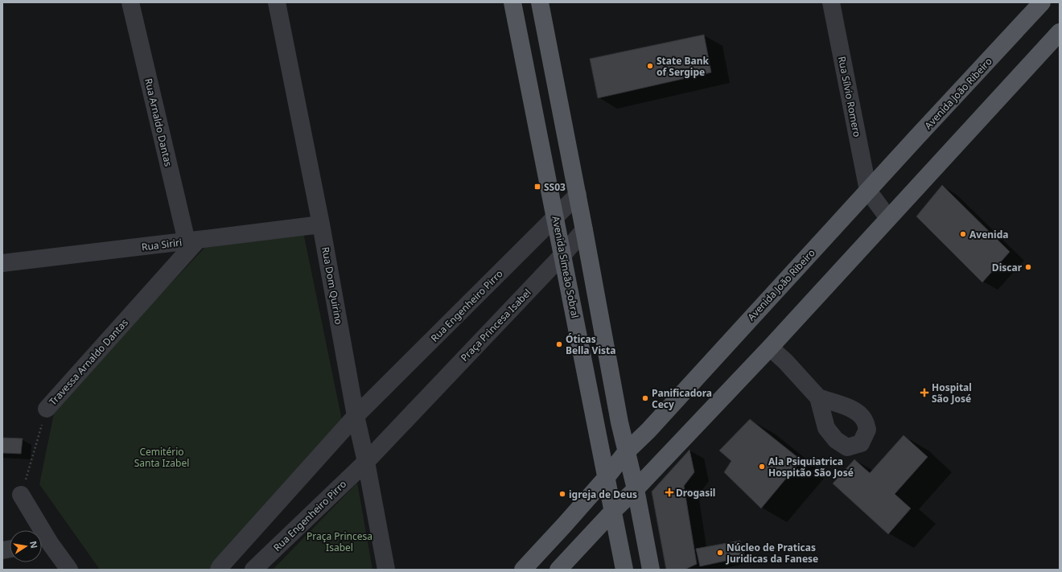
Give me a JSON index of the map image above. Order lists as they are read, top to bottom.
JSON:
{
  "streets": {
    "main road": ["Avenida João Ribeiro", "Avenida Simeão Sobral"],
    "street": [
      "Rua Sílvio Romero",
      "Rua Arnaldo Dantas",
      "Rua Siriri",
      "Rua Dom Quirino",
      "Rua Engenheiro Pirro",
      "Praça Princesa Isabel",
      "Travessa Arnaldo Dantas"
    ]
  },
  "crossings": [
    ["Avenida João Ribeiro", "Rua Sílvio Romero"],
    ["Avenida João Ribeiro", "Avenida Simeão Sobral"],
    ["Rua Arnaldo Dantas", "Rua Siriri"],
    ["Rua Arnaldo Dantas", "Travessa Arnaldo Dantas"],
    ["Rua Siriri", "Rua Dom Quirino"],
    ["Rua Siriri", "Travessa Arnaldo Dantas"],
    ["Avenida Simeão Sobral", "Rua Engenheiro Pirro"],
    ["Avenida Simeão Sobral", "Praça Princesa Isabel"],
    ["Rua Dom Quirino", "Rua Engenheiro Pirro"],
    ["Rua Dom Quirino", "Praça Princesa Isabel"],
    ["Rua Engenheiro Pirro", "Praça Princesa Isabel"]
  ],
  "parks": ["Cemitério Santa Izabel", "Praça Princesa Isabel"],
  "places": {
    "other": [
      "State Bank of Sergipe",
      "Avenida",
      "Discar",
      "Óticas Bella Vista",
      "Panificadora Cecy",
      "Ala Psiquiatrica Hospitão São José",
      "igreja de Deus",
      "Núcleo de Praticas Juridicas da Fanese"
    ],
    "transit": ["SS03"],
    "health": ["Hospital São José", "Drogasil"]
  },
  "north": "right"
}
